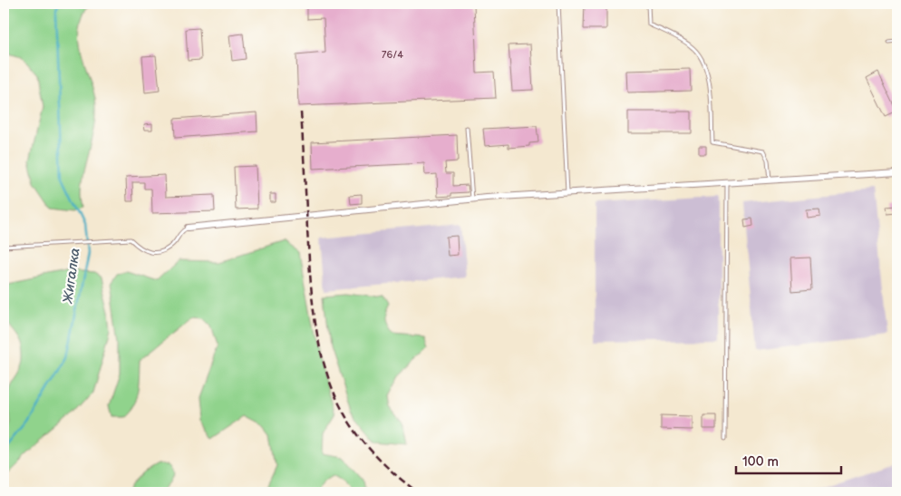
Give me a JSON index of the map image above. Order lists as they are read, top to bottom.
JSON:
{
  "water": ["Жигалка"],
  "house_numbers": ["76/4"],
  "scale_bar": "100 m"
}
